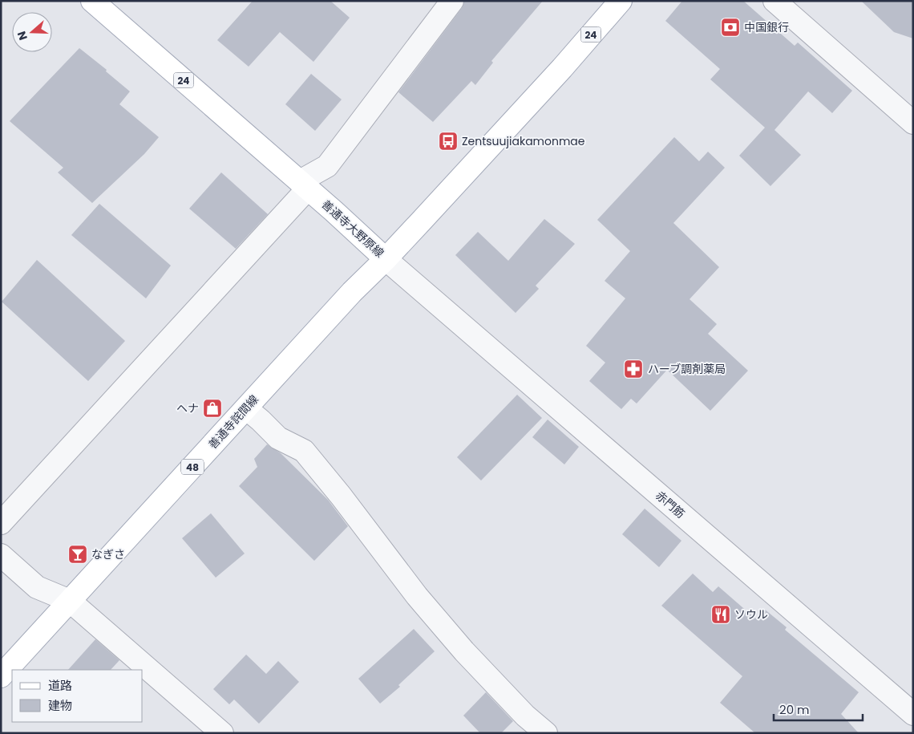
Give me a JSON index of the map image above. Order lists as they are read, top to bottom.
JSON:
{
  "streets": {
    "main road": [
      "24",
      "善通寺大野原線",
      "善通寺詫間線",
      "48"
    ],
    "street": ["赤門筋"]
  },
  "crossings": [
    ["善通寺大野原線", "善通寺詫間線"],
    ["善通寺大野原線", "赤門筋"],
    ["善通寺詫間線", "赤門筋"]
  ],
  "places": {
    "bank": ["中国銀行"],
    "bus stop": ["Zentsuujiakamonmae"],
    "pharmacy": ["ハーブ調剤薬局"],
    "shop": ["ヘナ"],
    "bar": ["なぎさ"],
    "restaurant": ["ソウル"]
  },
  "legend": ["道路", "建物"],
  "scale_bar": "20 m",
  "north": "left"
}
